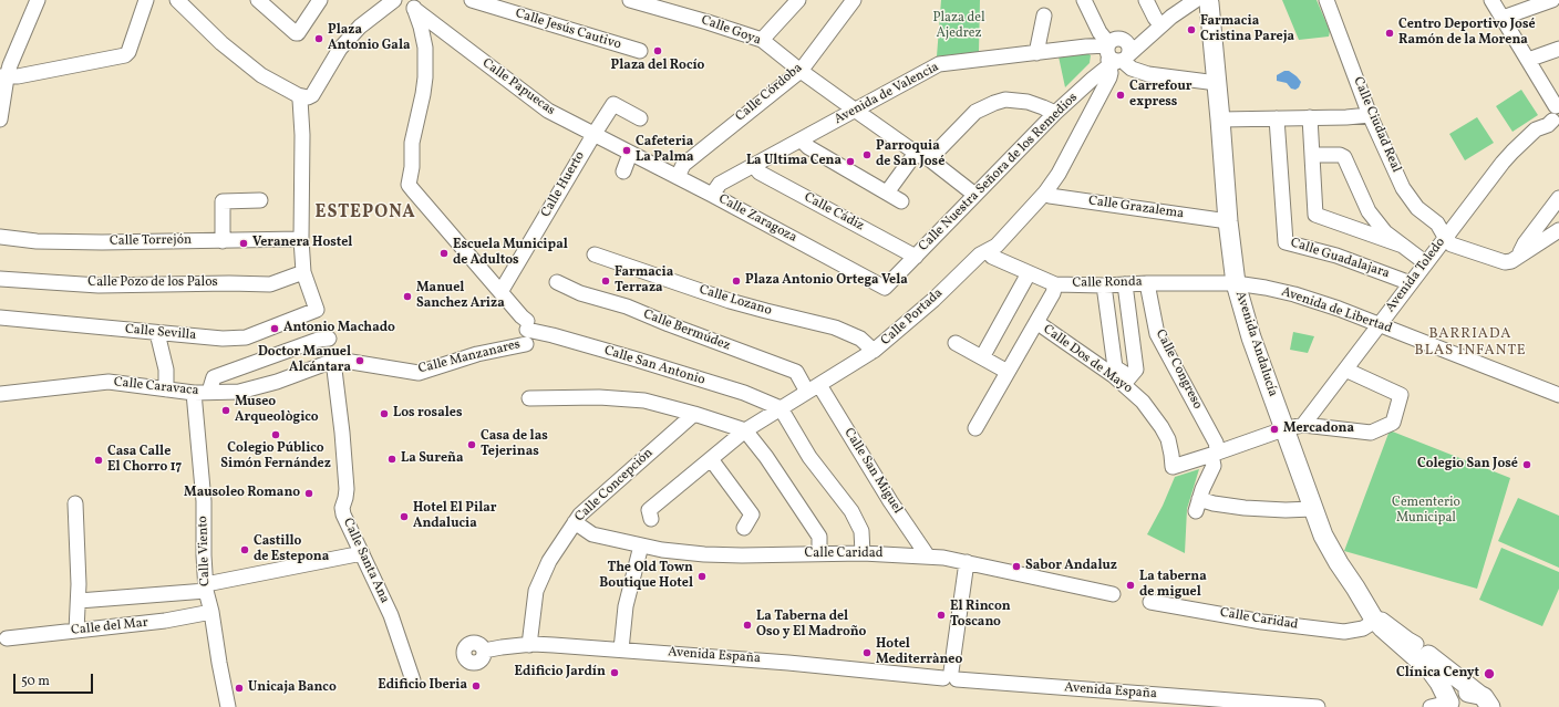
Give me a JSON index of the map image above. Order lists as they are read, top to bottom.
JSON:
{
  "streets": {
    "main road": ["Avenida Andalucía"],
    "street": [
      "Calle Jesús Cautivo",
      "Calle Goya",
      "Calle Papuecas",
      "Calle Córdoba",
      "Avenida de Valencia",
      "Calle Ciudad Real",
      "Calle Nuestra Señora de los Remedios",
      "Calle Huerto",
      "Calle Grazalema",
      "Calle Cádiz",
      "Calle Zaragoza",
      "Calle Torrejón",
      "Calle Guadalajara",
      "Avenida Toledo",
      "Calle Pozo de los Palos",
      "Calle Ronda",
      "Calle Lozano",
      "Avenida de Libertad",
      "Calle Portada",
      "Calle Bermúdez",
      "Calle Sevilla",
      "Calle Manzanares",
      "Calle Dos de Mayo",
      "Calle San Antonio",
      "Calle Congreso",
      "Calle Caravaca",
      "Calle San Miguel",
      "Calle Concepción",
      "Calle Viento",
      "Calle Caridad",
      "Calle Santa Ana",
      "Calle del Mar",
      "Avenida España"
    ]
  },
  "crossings": [
    ["Calle Goya", "Calle Córdoba"],
    ["Calle Goya", "Avenida de Valencia"],
    ["Calle Goya", "Calle Nuestra Señora de los Remedios"],
    ["Calle Papuecas", "Calle Huerto"],
    ["Calle Papuecas", "Calle Zaragoza"],
    ["Calle Córdoba", "Calle Zaragoza"],
    ["Avenida de Valencia", "Calle Nuestra Señora de los Remedios"],
    ["Avenida de Valencia", "Calle Cádiz"],
    ["Avenida de Valencia", "Calle Zaragoza"],
    ["Avenida de Valencia", "Calle Portada"],
    ["Calle Ciudad Real", "Avenida Toledo"],
    ["Calle Nuestra Señora de los Remedios", "Calle Cádiz"],
    ["Calle Nuestra Señora de los Remedios", "Calle Zaragoza"],
    ["Calle Nuestra Señora de los Remedios", "Calle Portada"],
    ["Calle Grazalema", "Calle Portada"],
    ["Calle Grazalema", "Avenida Andalucía"],
    ["Calle Guadalajara", "Avenida Toledo"],
    ["Avenida Toledo", "Avenida de Libertad"],
    ["Calle Pozo de los Palos", "Calle Sevilla"],
    ["Calle Ronda", "Avenida de Libertad"],
    ["Calle Ronda", "Calle Portada"],
    ["Calle Ronda", "Avenida Andalucía"],
    ["Calle Ronda", "Calle Congreso"],
    ["Calle Lozano", "Calle Portada"],
    ["Avenida de Libertad", "Avenida Andalucía"],
    ["Calle Portada", "Calle Bermúdez"],
    ["Calle Portada", "Calle San Antonio"],
    ["Calle Portada", "Calle San Miguel"],
    ["Calle Bermúdez", "Calle San Miguel"],
    ["Avenida Andalucía", "Calle Caridad"],
    ["Calle Manzanares", "Calle San Antonio"],
    ["Calle Manzanares", "Calle Caravaca"],
    ["Calle Manzanares", "Calle Santa Ana"],
    ["Calle Dos de Mayo", "Calle Congreso"],
    ["Calle Caravaca", "Calle Viento"],
    ["Calle Caravaca", "Calle Santa Ana"],
    ["Calle San Miguel", "Calle Caridad"],
    ["Calle Concepción", "Calle Caridad"],
    ["Calle Concepción", "Avenida España"],
    ["Calle Viento", "Calle del Mar"]
  ],
  "districts": ["ESTEPONA", "BARRIADA BLAS INFANTE"],
  "parks": ["Plaza del Ajedrez", "Cementerio Municipal"],
  "places": [
    "Farmacia Cristina Pareja",
    "Centro Deportivo José Ramón de la Morena",
    "Plaza Antonio Gala",
    "Plaza del Rocío",
    "Carrefour express",
    "Cafeteria La Palma",
    "Parroquia de San José",
    "La Ultima Cena",
    "Veranera Hostel",
    "Escuela Municipal de Adultos",
    "Farmacia Terraza",
    "Plaza Antonio Ortega Vela",
    "Manuel Sanchez Ariza",
    "Antonio Machado",
    "Doctor Manuel Alcántara",
    "Museo Arqueològico",
    "Los rosales",
    "Mercadona",
    "Colegio Público Simón Fernández",
    "Casa de las Tejerinas",
    "La Sureña",
    "Casa Calle El Chorro 17",
    "Colegio San José",
    "Mausoleo Romano",
    "Hotel El Pilar Andalucia",
    "Castillo de Estepona",
    "Sabor Andaluz",
    "The Old Town Boutique Hotel",
    "La taberna de miguel",
    "El Rincon Toscano",
    "La Taberna del Oso y El Madroño",
    "Hotel Mediterràneo",
    "Edificio Jardín",
    "Clínica Cenyt",
    "Edificio Iberia",
    "Unicaja Banco"
  ],
  "scale_bar": "50 m"
}
